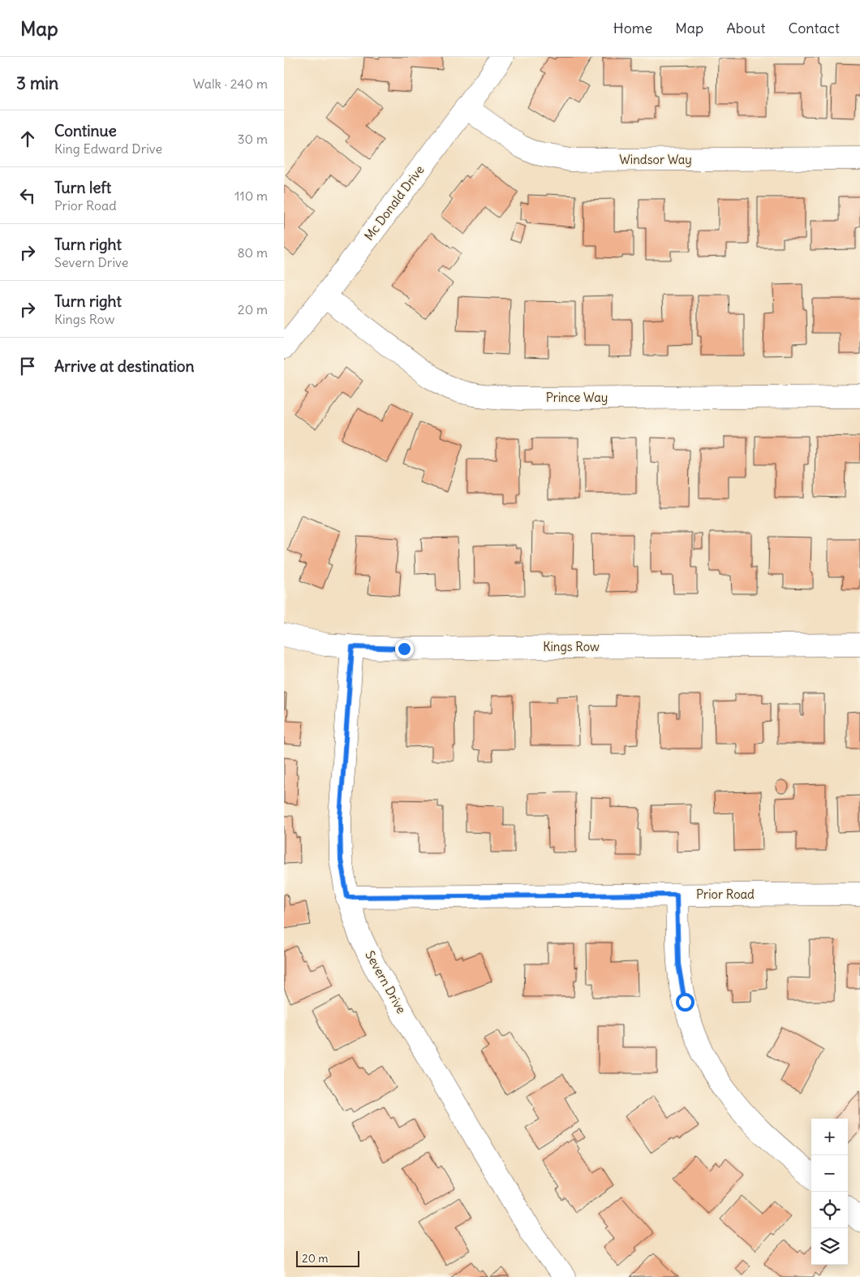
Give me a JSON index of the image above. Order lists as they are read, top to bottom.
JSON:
{
  "streets": {
    "street": [
      "Windsor Way",
      "Mc Donald Drive",
      "Prince Way",
      "Kings Row",
      "Prior Road",
      "Severn Drive"
    ]
  },
  "crossings": [
    ["Windsor Way", "Mc Donald Drive"],
    ["Mc Donald Drive", "Prince Way"],
    ["Kings Row", "Severn Drive"],
    ["Prior Road", "Severn Drive"]
  ],
  "scale_bar": "20 m",
  "page": {
    "header": "Map",
    "nav": [
      "Home",
      "Map",
      "About",
      "Contact"
    ],
    "heading": ["3 min", "Walk · 240 m"],
    "list": [
      ["Continue", "King Edward Drive", "30 m"],
      ["Turn left", "Prior Road", "110 m"],
      ["Turn right", "Severn Drive", "80 m"],
      ["Turn right", "Kings Row", "20 m"],
      "Arrive at destination"
    ],
    "map_buttons": ["+", "−"],
    "scale": "20 m"
  }
}
